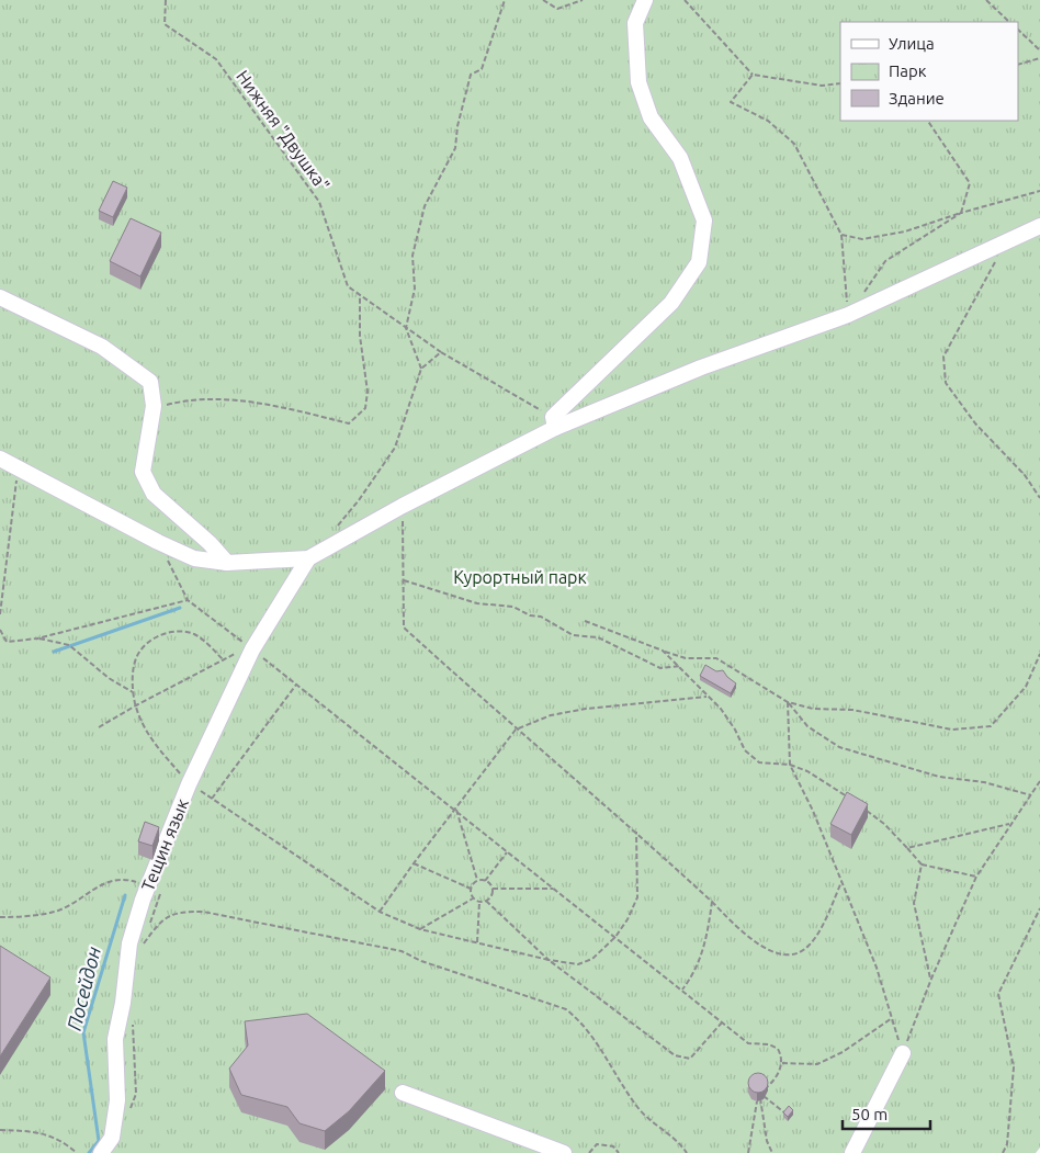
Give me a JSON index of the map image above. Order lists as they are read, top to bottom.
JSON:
{
  "streets": {
    "lane": ["Тещин язык"],
    "path": ["Нижняя \"Двушка\""]
  },
  "water": ["Посейдон"],
  "parks": ["Курортный парк"],
  "legend": ["Улица", "Парк", "Здание"],
  "scale_bar": "50 m"
}
